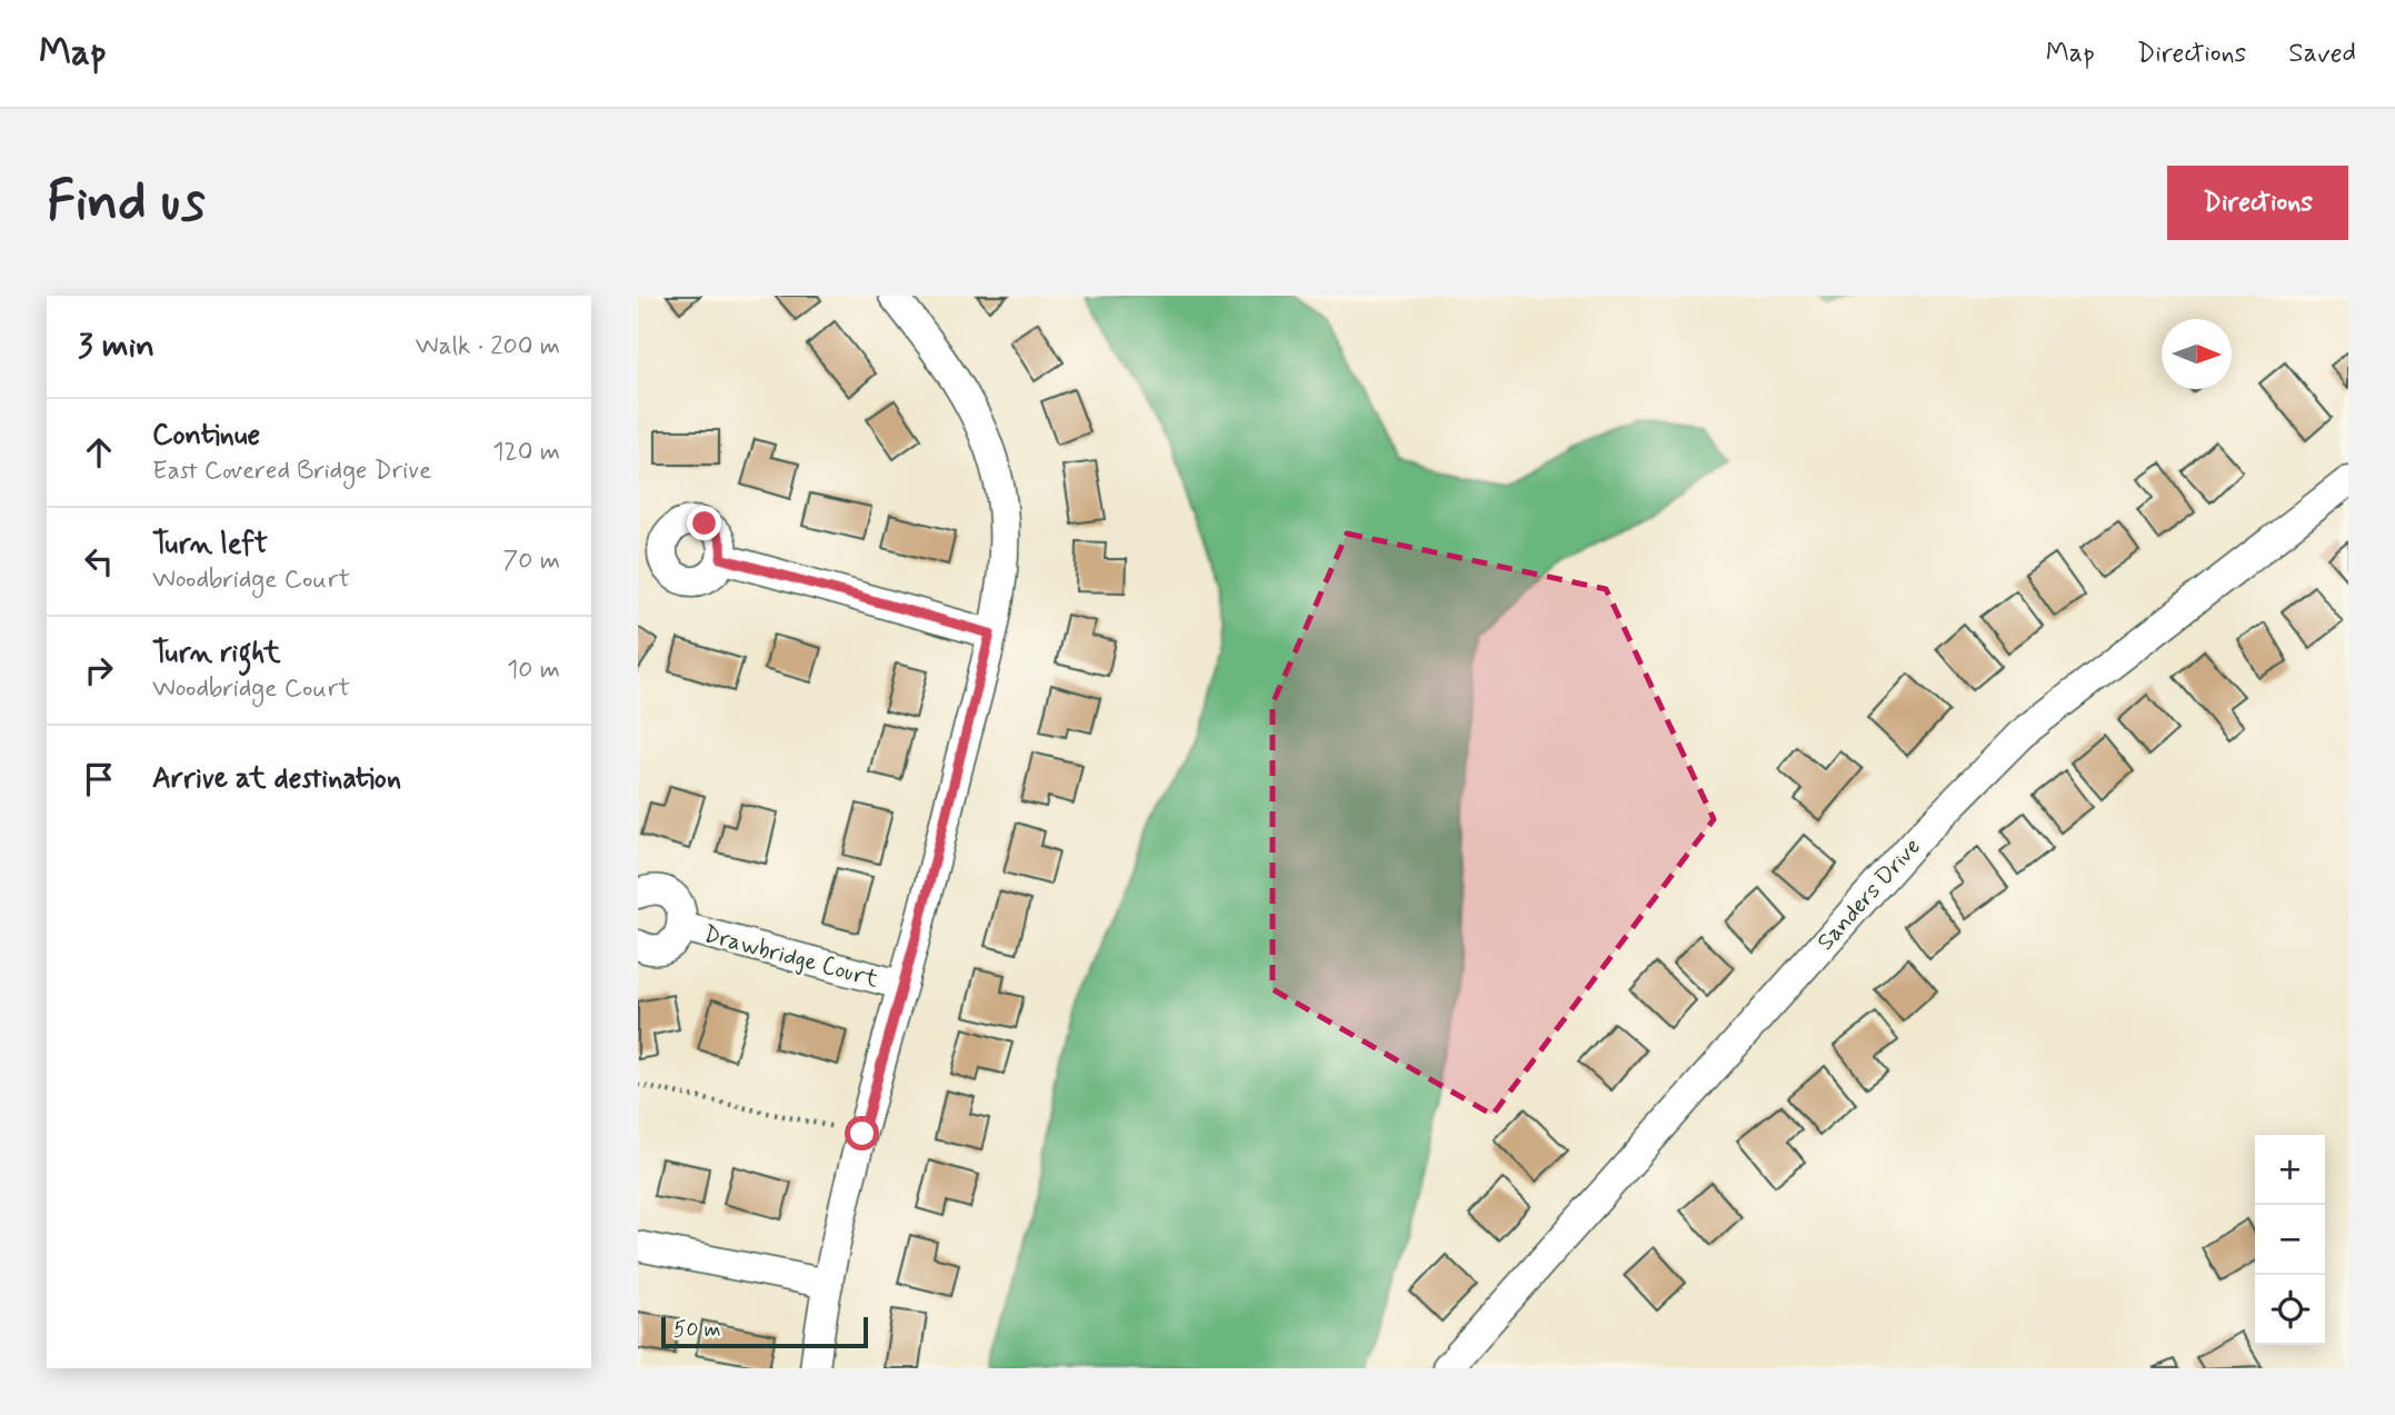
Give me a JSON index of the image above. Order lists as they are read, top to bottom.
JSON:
{
  "streets": {
    "street": ["Sanders Drive", "Drawbridge Court"]
  },
  "scale_bar": "50 m",
  "north": "right",
  "page": {
    "header": "Map",
    "nav": ["Map", "Directions", "Saved"],
    "buttons": "Directions",
    "title": "Find us",
    "heading": ["3 min", "Walk · 200 m"],
    "list": [
      ["Continue", "East Covered Bridge Drive", "120 m"],
      ["Turn left", "Woodbridge Court", "70 m"],
      ["Turn right", "Woodbridge Court", "10 m"],
      "Arrive at destination"
    ],
    "map_buttons": ["+", "−"],
    "scale": "50 m"
  }
}
